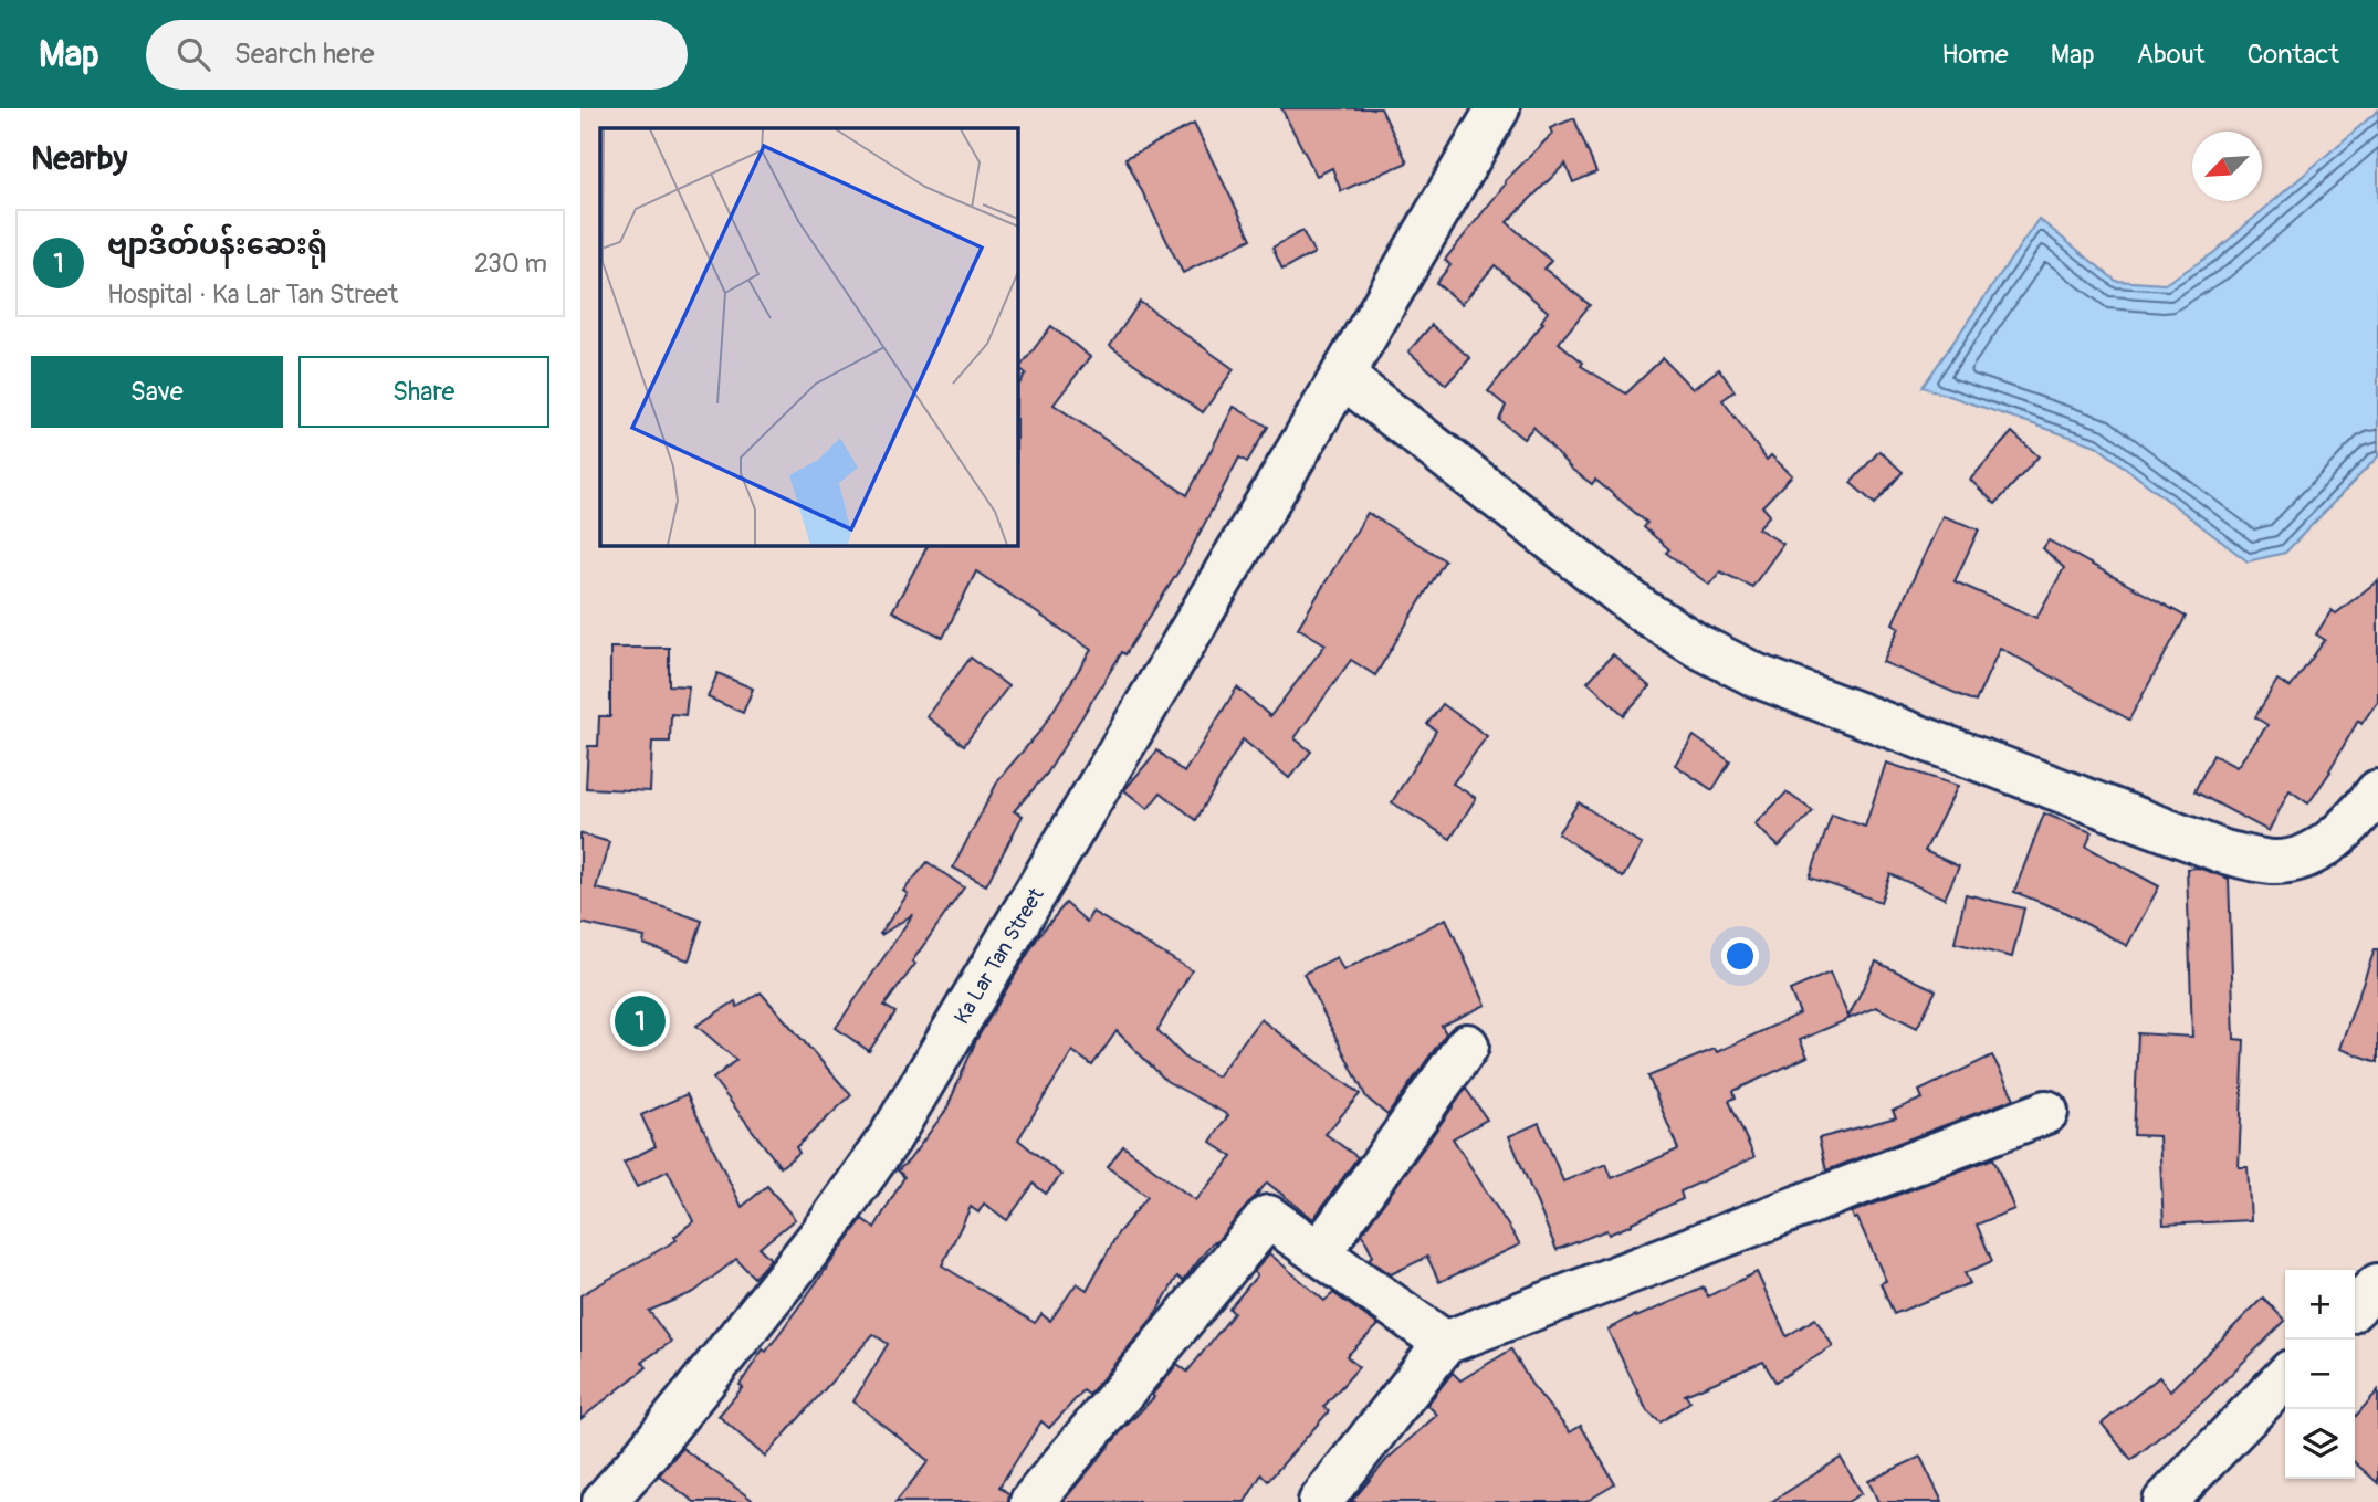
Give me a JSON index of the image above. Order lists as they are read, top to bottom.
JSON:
{
  "streets": {
    "street": ["Ka Lar Tan Street"]
  },
  "north": "bottom left",
  "page": {
    "header": "Map",
    "search": "Search here",
    "nav": [
      "Home",
      "Map",
      "About",
      "Contact"
    ],
    "heading": "Nearby",
    "list": [
      {
        "mark": "1",
        "name": "ဗျာဒိတ်ပန်းဆေးရုံ",
        "note": "Hospital · Ka Lar Tan Street",
        "value": "230 m"
      }
    ],
    "buttons": ["Save", "Share"],
    "pins": "1",
    "map_buttons": ["+", "−"]
  }
}
